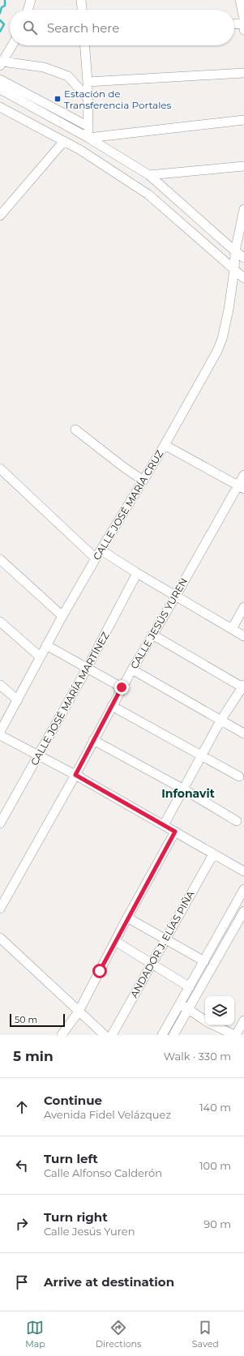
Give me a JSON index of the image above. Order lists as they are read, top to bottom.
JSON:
{
  "streets": {
    "street": [
      "CALLE JOSÉ MARÍA CRUZ",
      "CALLE JESÚS YUREN",
      "CALLE JOSÉ MARÍA MARTÍNEZ",
      "ANDADOR J. ELÍAS PIÑA"
    ]
  },
  "districts": ["Infonavit"],
  "places": {
    "transit": ["Estación de Transferencia Portales"]
  },
  "scale_bar": "50 m",
  "page": {
    "search": "Search here",
    "scale": "50 m",
    "heading": ["5 min", "Walk · 330 m"],
    "list": [
      ["Continue", "Avenida Fidel Velázquez", "140 m"],
      ["Turn left", "Calle Alfonso Calderón", "100 m"],
      ["Turn right", "Calle Jesús Yuren", "90 m"],
      "Arrive at destination"
    ],
    "nav": ["Map", "Directions", "Saved"]
  }
}
